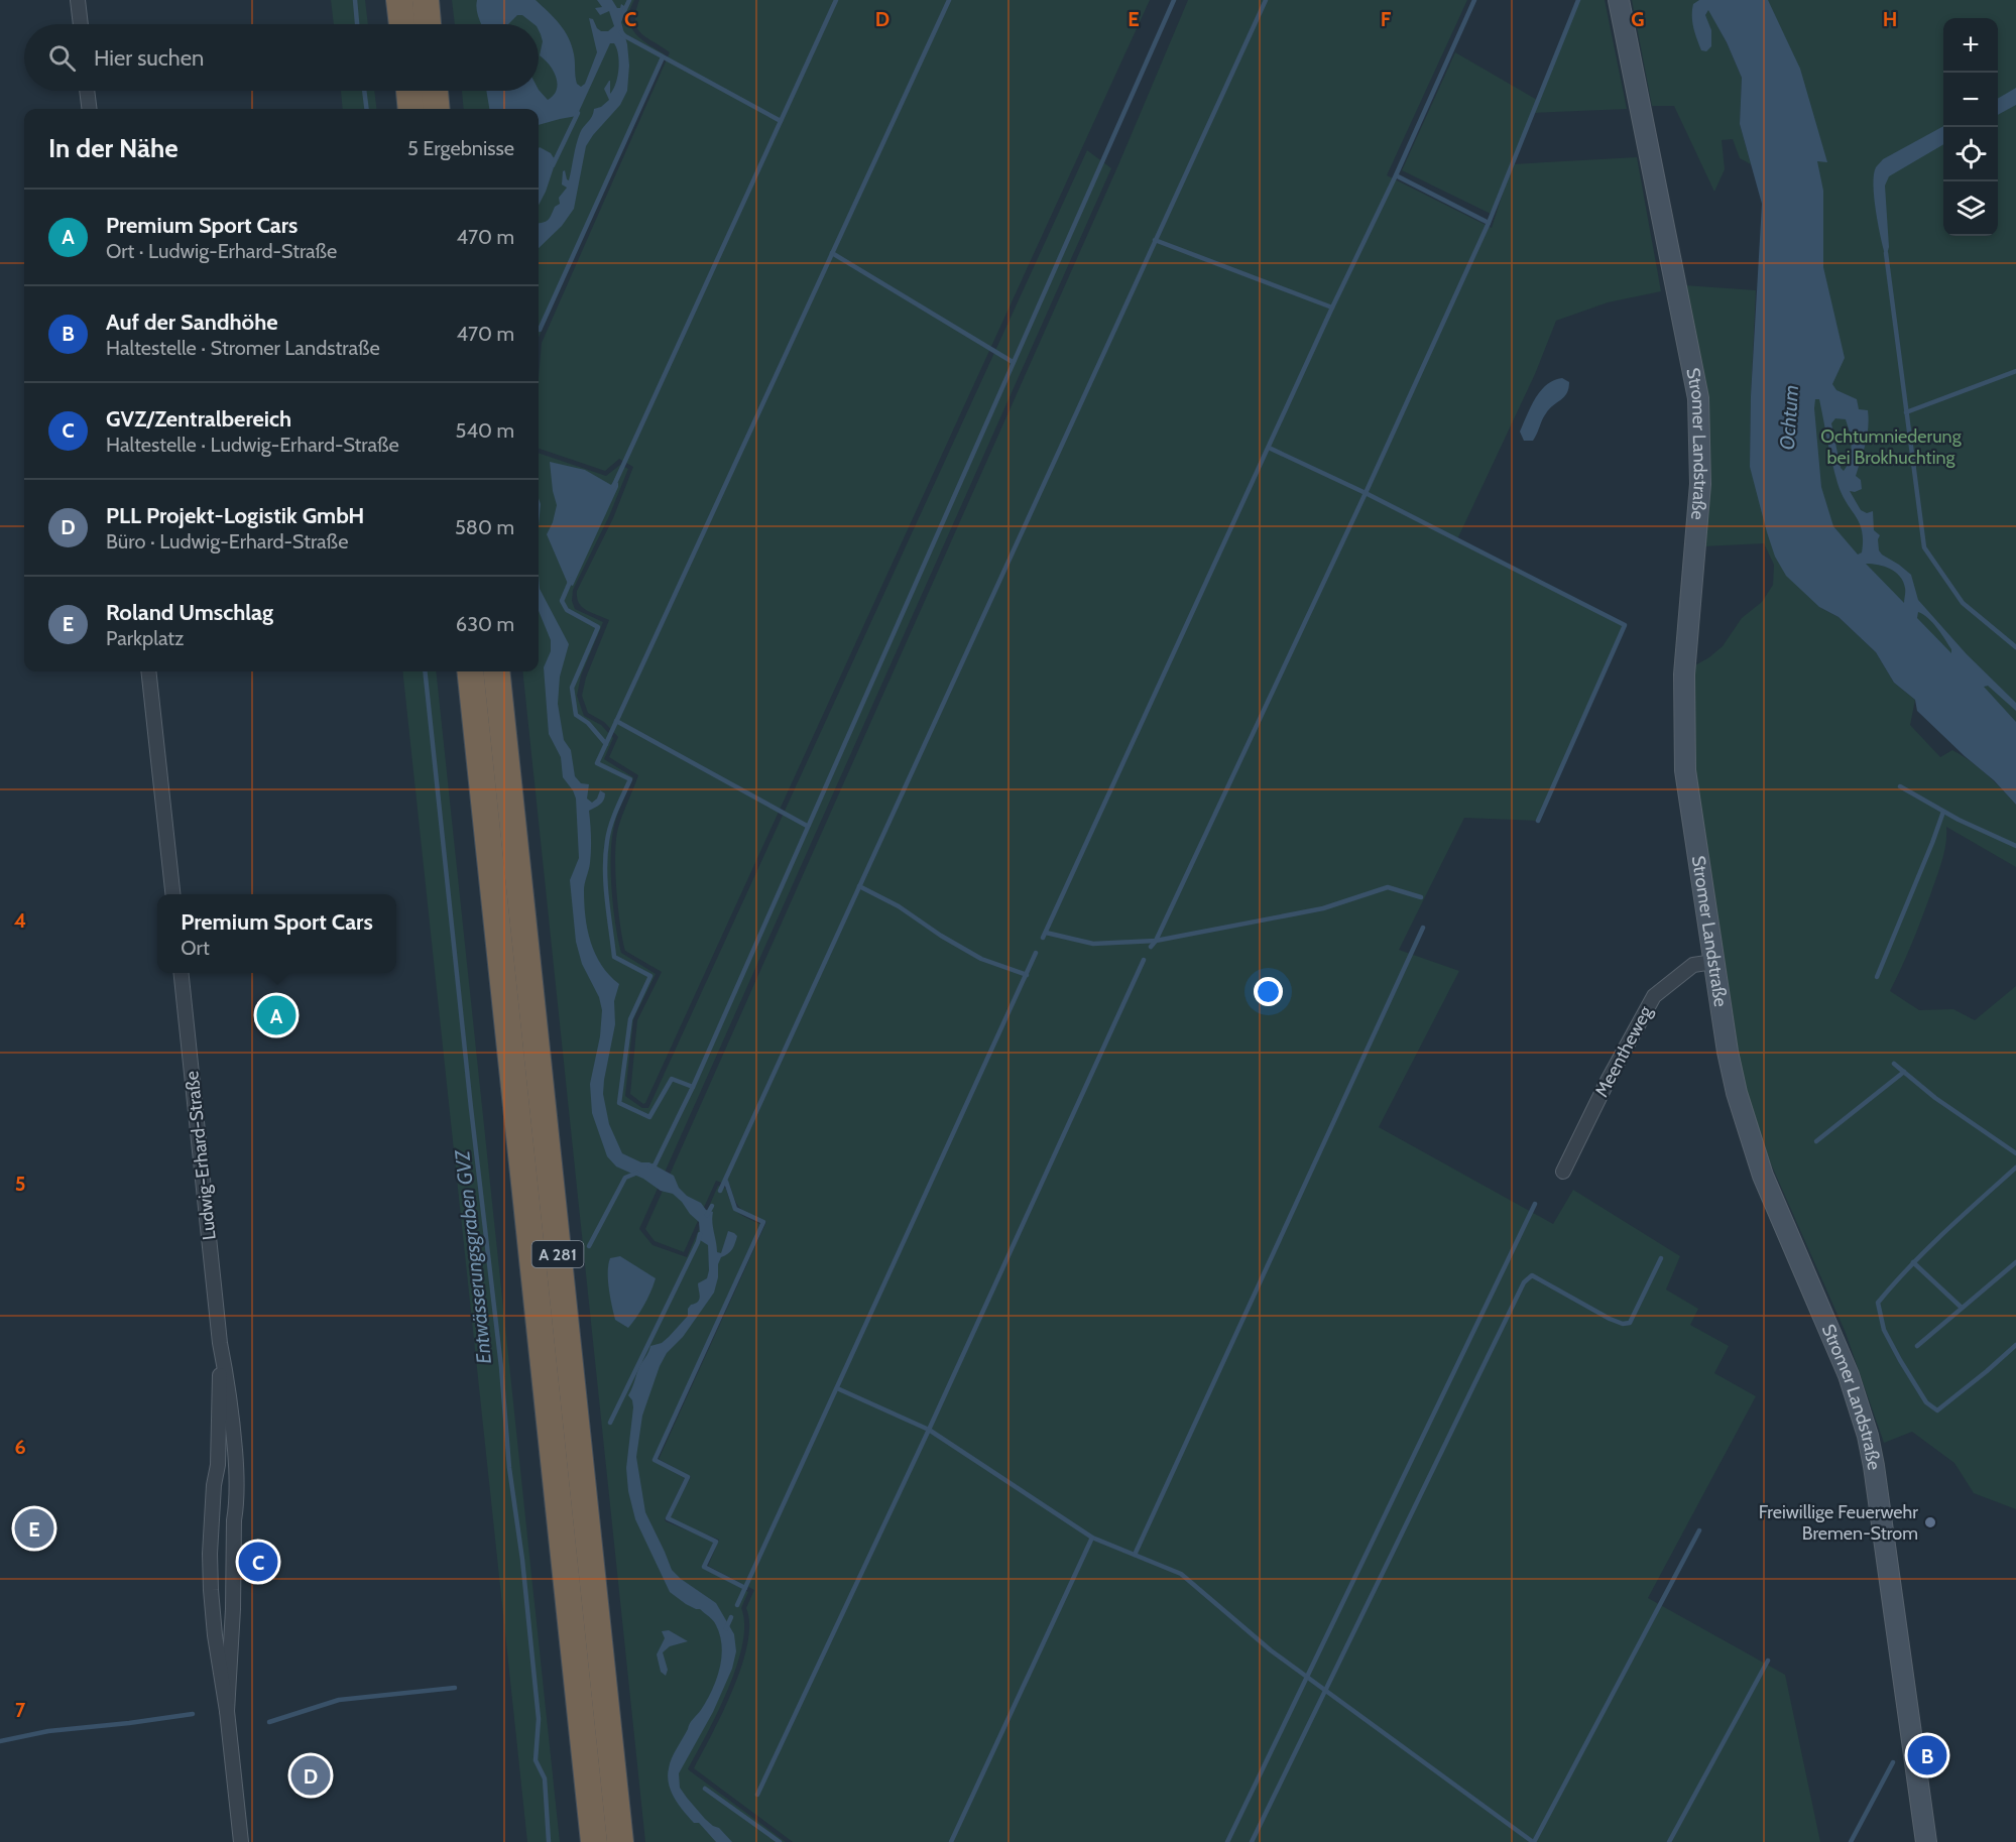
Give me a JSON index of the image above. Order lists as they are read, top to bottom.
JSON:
{
  "streets": {
    "highway": ["A 281"],
    "main road": ["Stromer Landstraße"],
    "street": ["Meentheweg", "Ludwig-Erhard-Straße"]
  },
  "crossings": [
    ["Stromer Landstraße", "Meentheweg"]
  ],
  "water": ["Ochtum", "Entwässerungsgraben GVZ"],
  "parks": ["Ochtumniederung bei Brokhuchting"],
  "places": ["Freiwillige Feuerwehr Bremen-Strom"],
  "page": {
    "map_buttons": ["+", "−"],
    "search": "Hier suchen",
    "heading": ["In der Nähe", "5 Ergebnisse"],
    "list": [
      {
        "mark": "A",
        "name": "Premium Sport Cars",
        "note": "Ort · Ludwig-Erhard-Straße",
        "value": "470 m"
      },
      {
        "mark": "B",
        "name": "Auf der Sandhöhe",
        "note": "Haltestelle · Stromer Landstraße",
        "value": "470 m"
      },
      {
        "mark": "C",
        "name": "GVZ/Zentralbereich",
        "note": "Haltestelle · Ludwig-Erhard-Straße",
        "value": "540 m"
      },
      {
        "mark": "D",
        "name": "PLL Projekt-Logistik GmbH",
        "note": "Büro · Ludwig-Erhard-Straße",
        "value": "580 m"
      },
      {
        "mark": "E",
        "name": "Roland Umschlag",
        "note": "Parkplatz",
        "value": "630 m"
      }
    ],
    "popup": ["Premium Sport Cars", "Ort"],
    "pins": [
      "A",
      "E",
      "C",
      "B",
      "D"
    ]
  },
  "grid": {
    "columns": [
      "C",
      "D",
      "E",
      "F",
      "G",
      "H"
    ],
    "rows": [
      "4",
      "5",
      "6",
      "7"
    ]
  }
}
